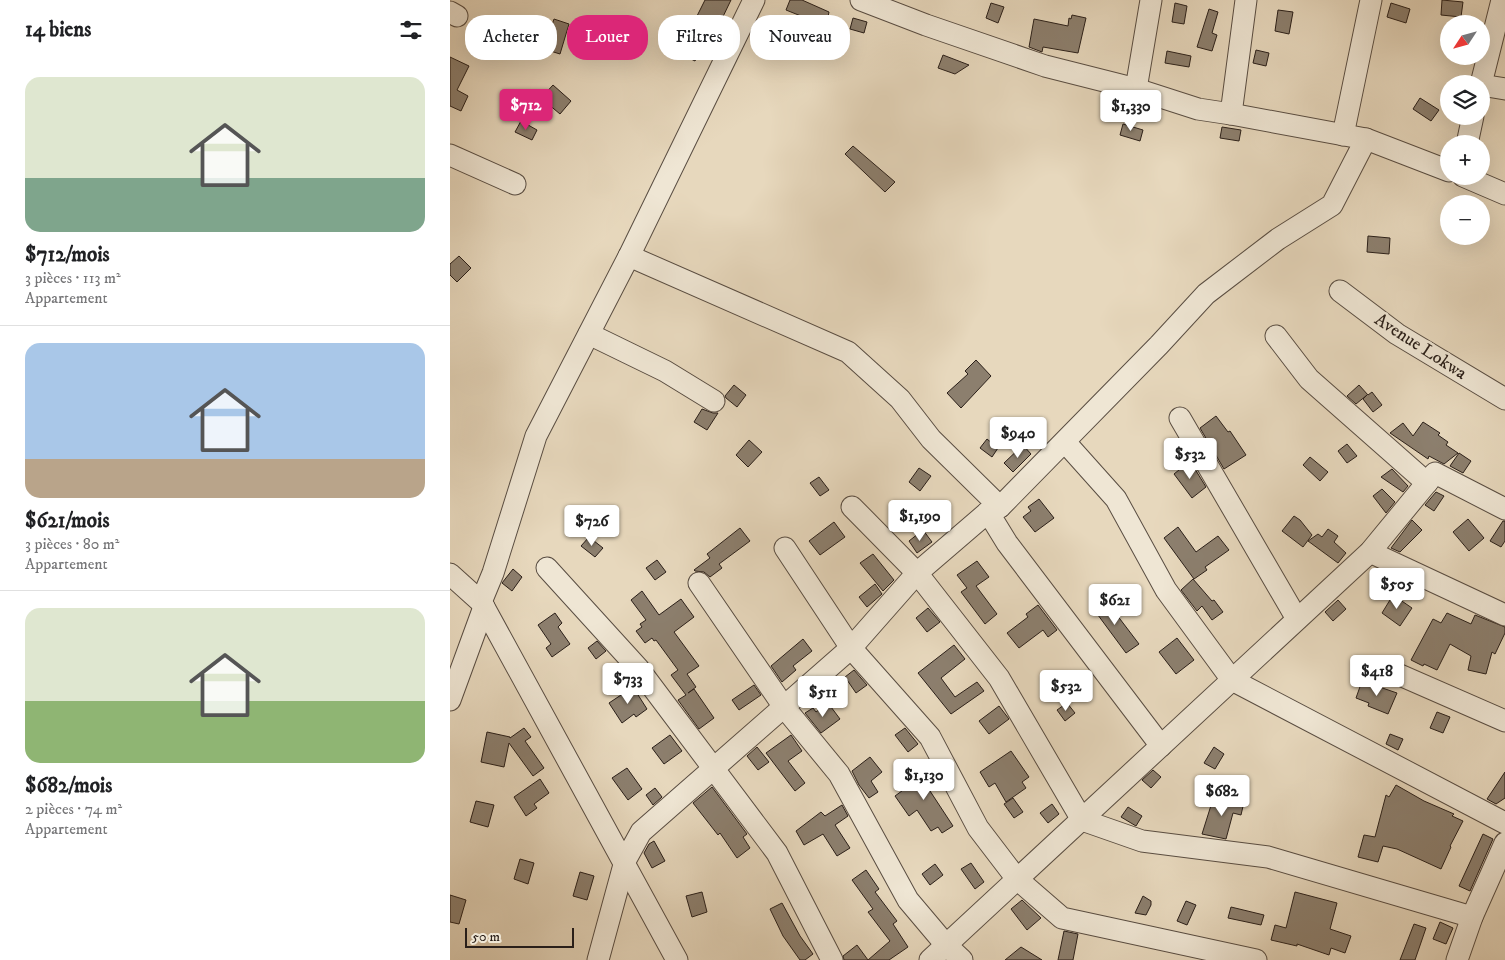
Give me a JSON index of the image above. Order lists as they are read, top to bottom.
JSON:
{
  "streets": {
    "street": ["Avenue Lokwa"]
  },
  "scale_bar": "50 m",
  "north": "bottom left",
  "page": {
    "heading": "14 biens",
    "map_buttons": ["+", "−"],
    "chip": [
      "Acheter",
      "Louer",
      "Filtres",
      "Nouveau"
    ],
    "list": [
      {
        "name": "$712/mois",
        "note": "3 pièces · 113 m² · Appartement"
      },
      {
        "name": "$621/mois",
        "note": "3 pièces · 80 m² · Appartement"
      },
      {
        "name": "$682/mois",
        "note": "2 pièces · 74 m² · Appartement"
      }
    ],
    "price": [
      "$712",
      "$1,330",
      "$940",
      "$532",
      "$1,190",
      "$726",
      "$505",
      "$621",
      "$418",
      "$733",
      "$532",
      "$511",
      "$1,130",
      "$682"
    ],
    "scale": "50 m"
  }
}
